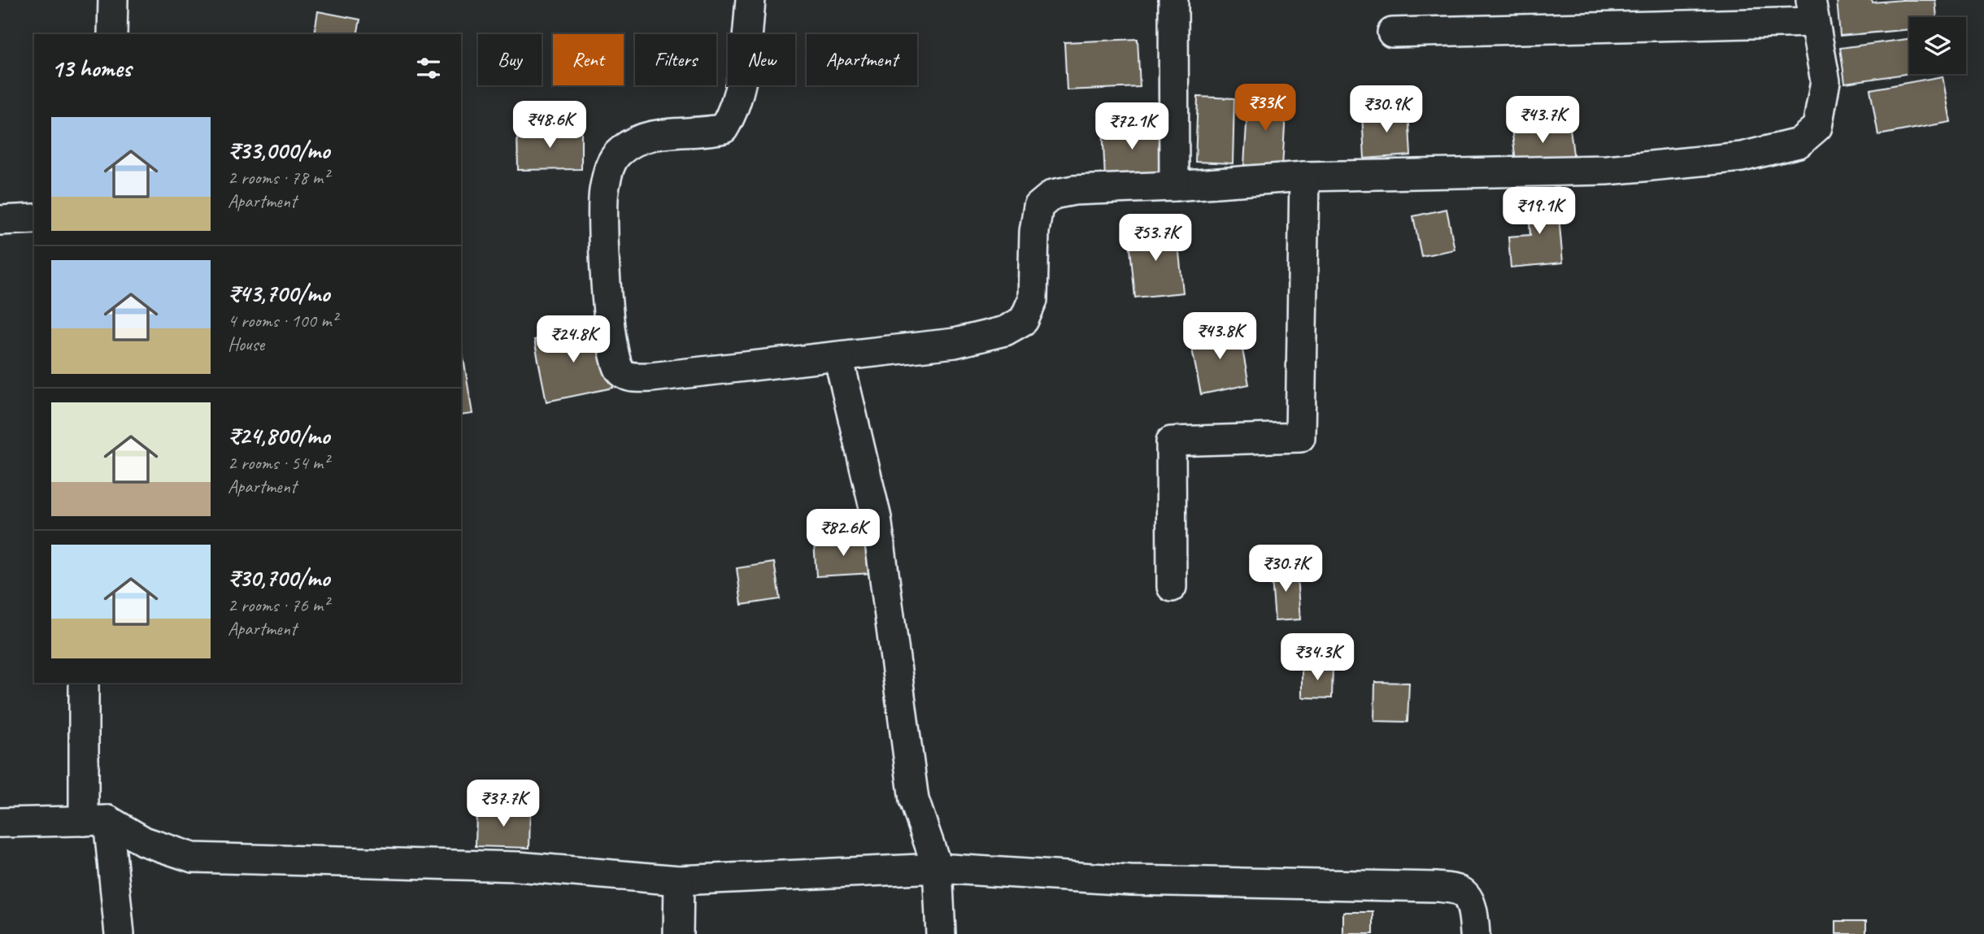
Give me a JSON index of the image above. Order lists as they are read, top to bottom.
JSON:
{
  "page": {
    "chip": [
      "Buy",
      "Rent",
      "Filters",
      "New",
      "Apartment"
    ],
    "heading": "13 homes",
    "price": [
      "₹33K",
      "₹30.9K",
      "₹43.7K",
      "₹48.6K",
      "₹72.1K",
      "₹19.1K",
      "₹53.7K",
      "₹43.8K",
      "₹24.8K",
      "₹82.6K",
      "₹30.7K",
      "₹34.3K",
      "₹37.7K"
    ],
    "list": [
      {
        "name": "₹33,000/mo",
        "note": "2 rooms · 78 m² · Apartment"
      },
      {
        "name": "₹43,700/mo",
        "note": "4 rooms · 100 m² · House"
      },
      {
        "name": "₹24,800/mo",
        "note": "2 rooms · 54 m² · Apartment"
      },
      {
        "name": "₹30,700/mo",
        "note": "2 rooms · 76 m² · Apartment"
      }
    ]
  }
}
